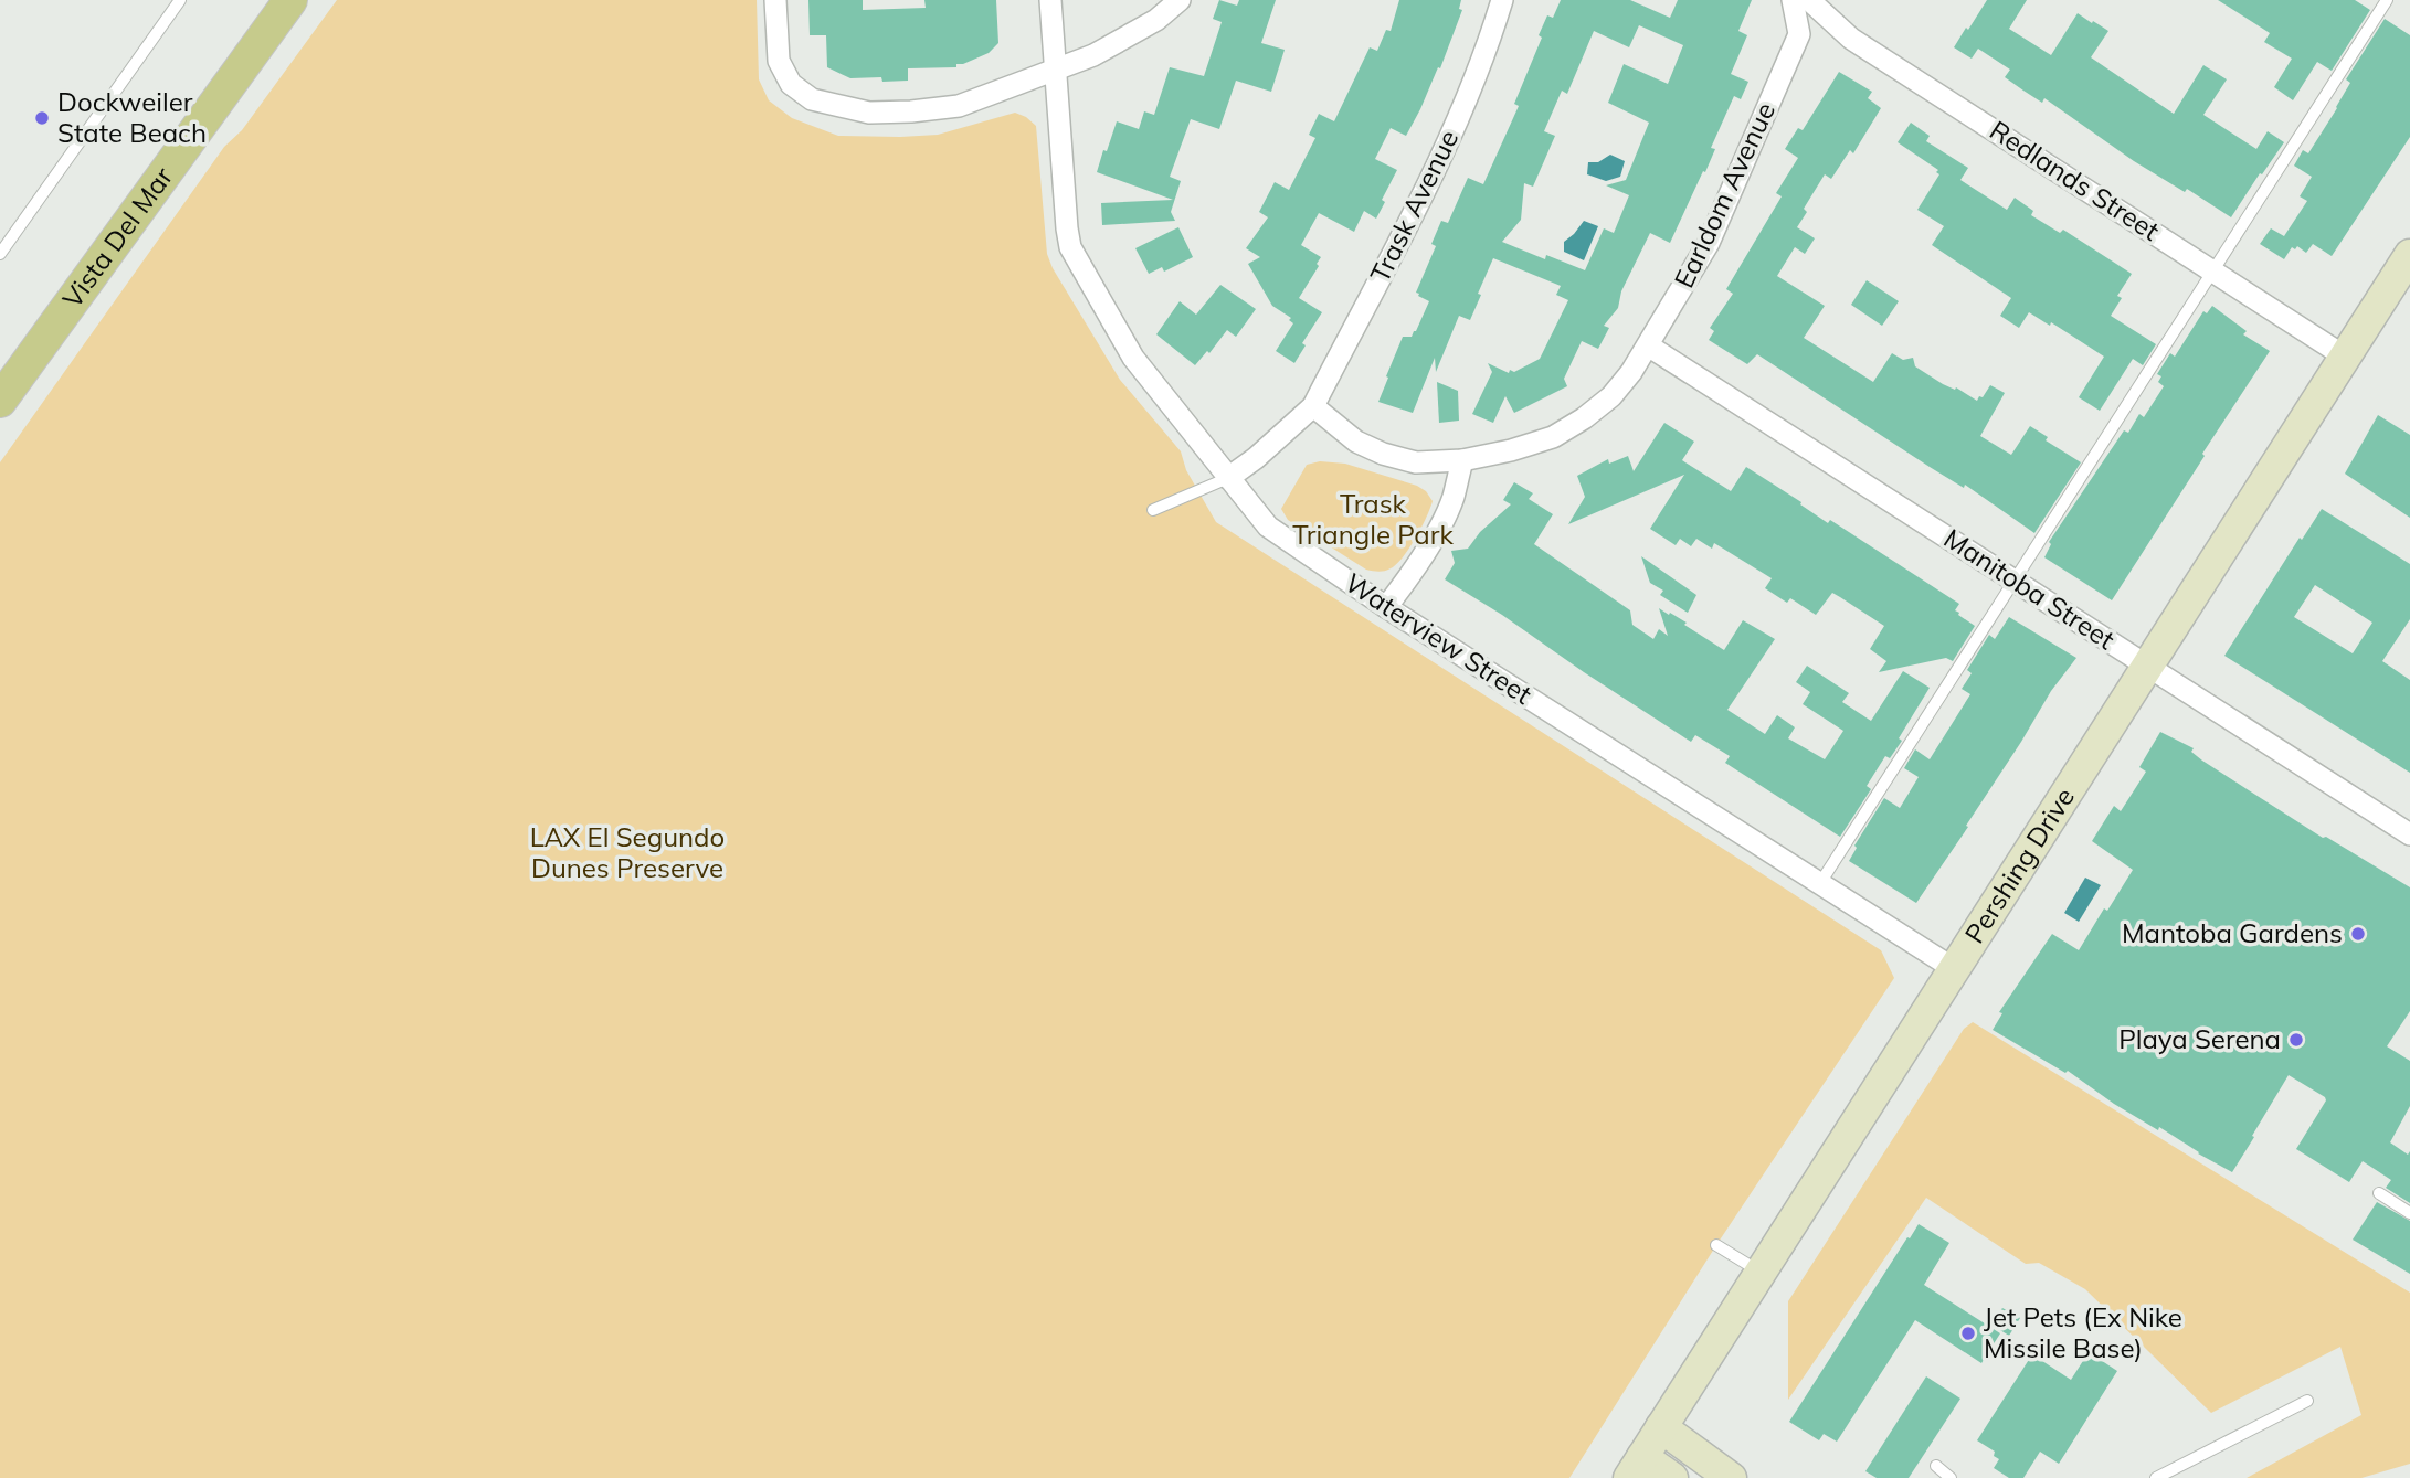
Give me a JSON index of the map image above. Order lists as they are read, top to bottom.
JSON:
{
  "streets": {
    "main road": ["Vista Del Mar", "Pershing Drive"],
    "street": [
      "Redlands Street",
      "Earldom Avenue",
      "Trask Avenue",
      "Manitoba Street",
      "Waterview Street"
    ]
  },
  "crossings": [
    ["Redlands Street", "Pershing Drive"],
    ["Earldom Avenue", "Trask Avenue"],
    ["Earldom Avenue", "Manitoba Street"],
    ["Manitoba Street", "Pershing Drive"],
    ["Waterview Street", "Pershing Drive"]
  ],
  "parks": ["Trask Triangle Park", "LAX El Segundo Dunes Preserve"],
  "places": [
    "Dockweiler State Beach",
    "Mantoba Gardens",
    "Playa Serena",
    "Jet Pets (Ex Nike Missile Base)"
  ]
}
